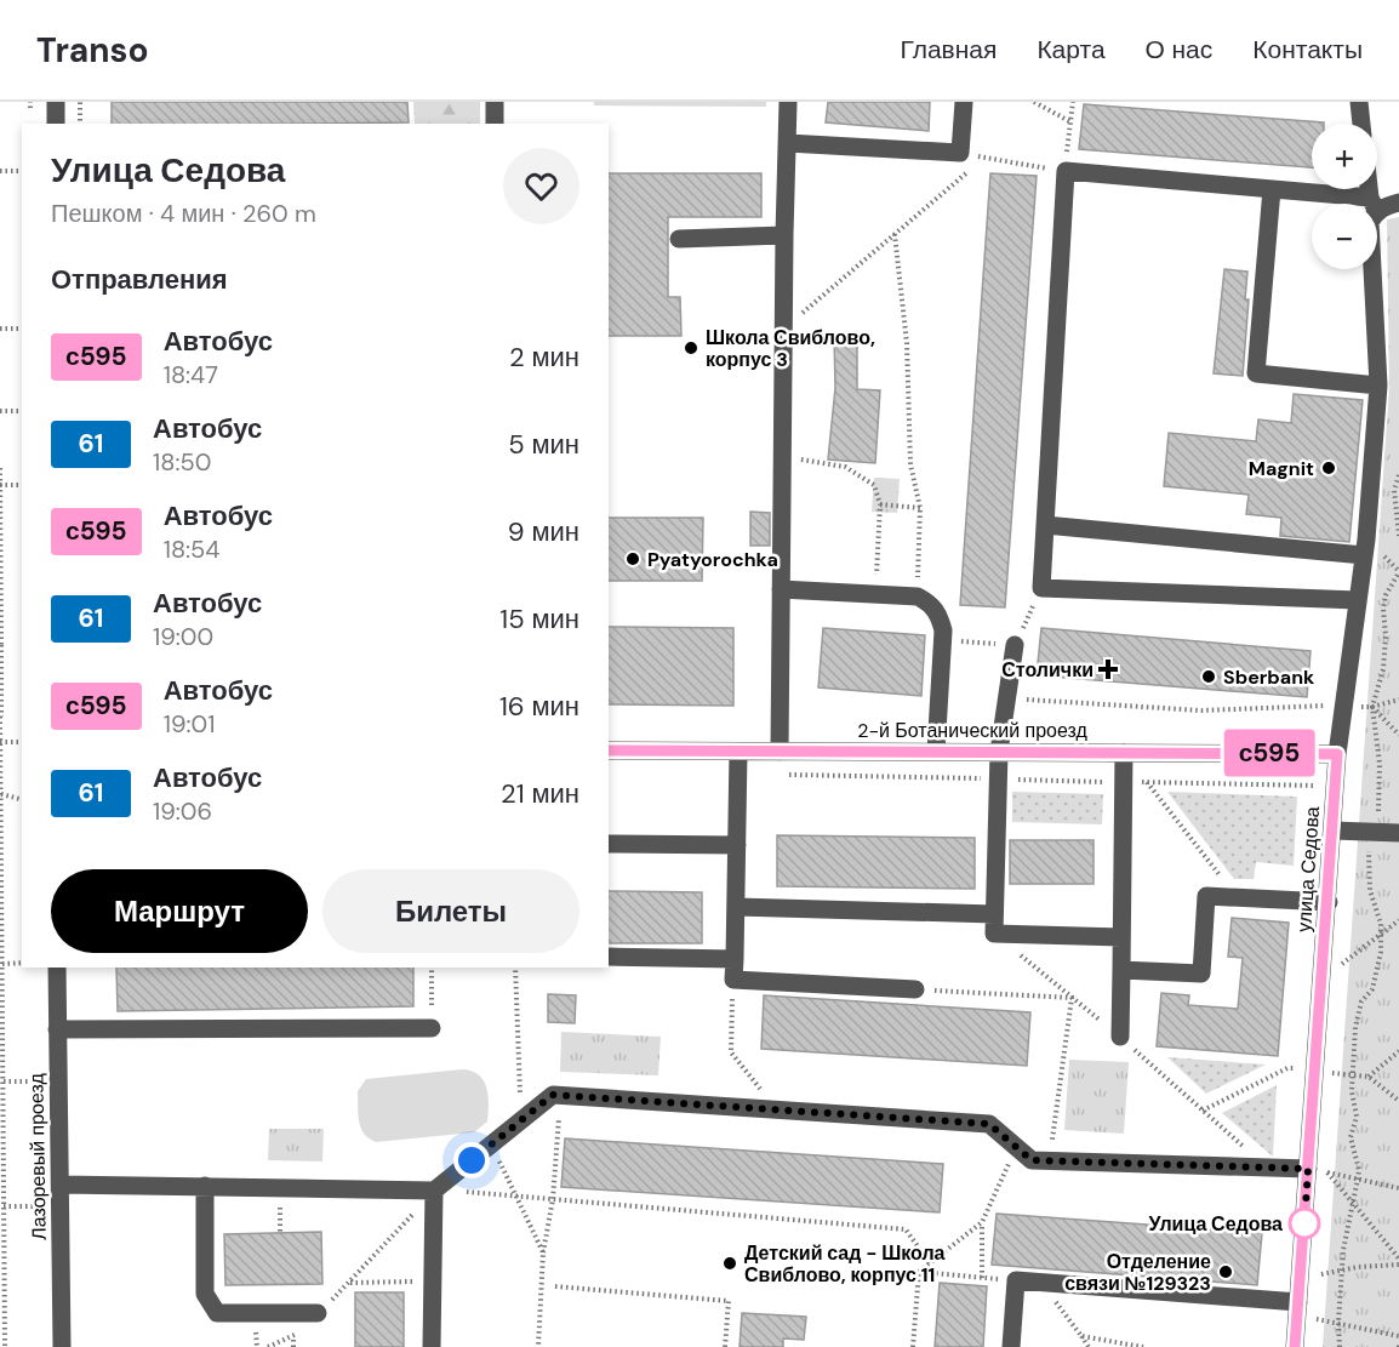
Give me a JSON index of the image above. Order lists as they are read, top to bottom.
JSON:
{
  "streets": {
    "street": ["2-й Ботанический проезд", "улица Седова", "Лазоревый проезд"]
  },
  "crossings": [
    ["2-й Ботанический проезд", "улица Седова"]
  ],
  "places": {
    "other": [
      "Школа Свиблово, корпус 3",
      "Magnit",
      "Pyatyorochka",
      "Sberbank",
      "Улица Седова",
      "Детский сад - Школа Свиблово, корпус 11",
      "Отделение связи №129323"
    ],
    "health": ["Столички"]
  },
  "lines": ["bus line с595"],
  "page": {
    "header": "Transo",
    "nav": [
      "Главная",
      "Карта",
      "О нас",
      "Контакты"
    ],
    "on_map": "с595",
    "map_buttons": ["+", "−"],
    "heading": [
      ["Улица Седова", "Пешком · 4 мин · 260 m"],
      "Отправления"
    ],
    "list": [
      {
        "mark": "с595",
        "name": "Автобус",
        "note": "18:47",
        "value": "2 мин"
      },
      {
        "mark": "61",
        "name": "Автобус",
        "note": "18:50",
        "value": "5 мин"
      },
      {
        "mark": "с595",
        "name": "Автобус",
        "note": "18:54",
        "value": "9 мин"
      },
      {
        "mark": "61",
        "name": "Автобус",
        "note": "19:00",
        "value": "15 мин"
      },
      {
        "mark": "с595",
        "name": "Автобус",
        "note": "19:01",
        "value": "16 мин"
      },
      {
        "mark": "61",
        "name": "Автобус",
        "note": "19:06",
        "value": "21 мин"
      }
    ],
    "buttons": ["Маршрут", "Билеты"]
  }
}
